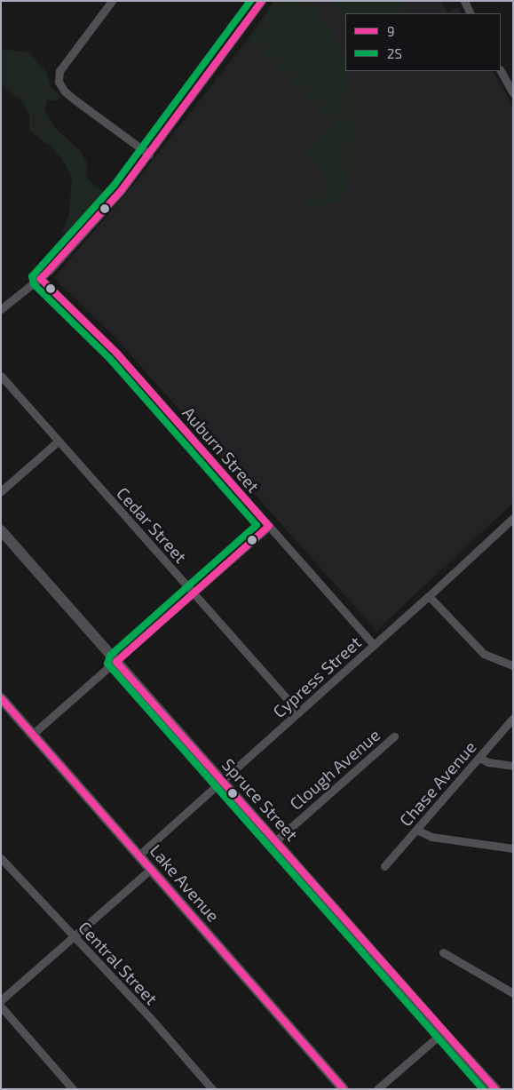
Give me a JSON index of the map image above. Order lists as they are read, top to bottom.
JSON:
{
  "streets": {
    "street": [
      "Auburn Street",
      "Cedar Street",
      "Cypress Street",
      "Clough Avenue",
      "Chase Avenue",
      "Spruce Street",
      "Lake Avenue",
      "Central Street"
    ]
  },
  "crossings": [
    ["Auburn Street", "Cypress Street"],
    ["Cedar Street", "Cypress Street"],
    ["Cypress Street", "Spruce Street"],
    ["Cypress Street", "Lake Avenue"],
    ["Clough Avenue", "Spruce Street"]
  ],
  "lines": ["transit line 9", "transit line 2S"],
  "legend": ["9", "2S"]
}
